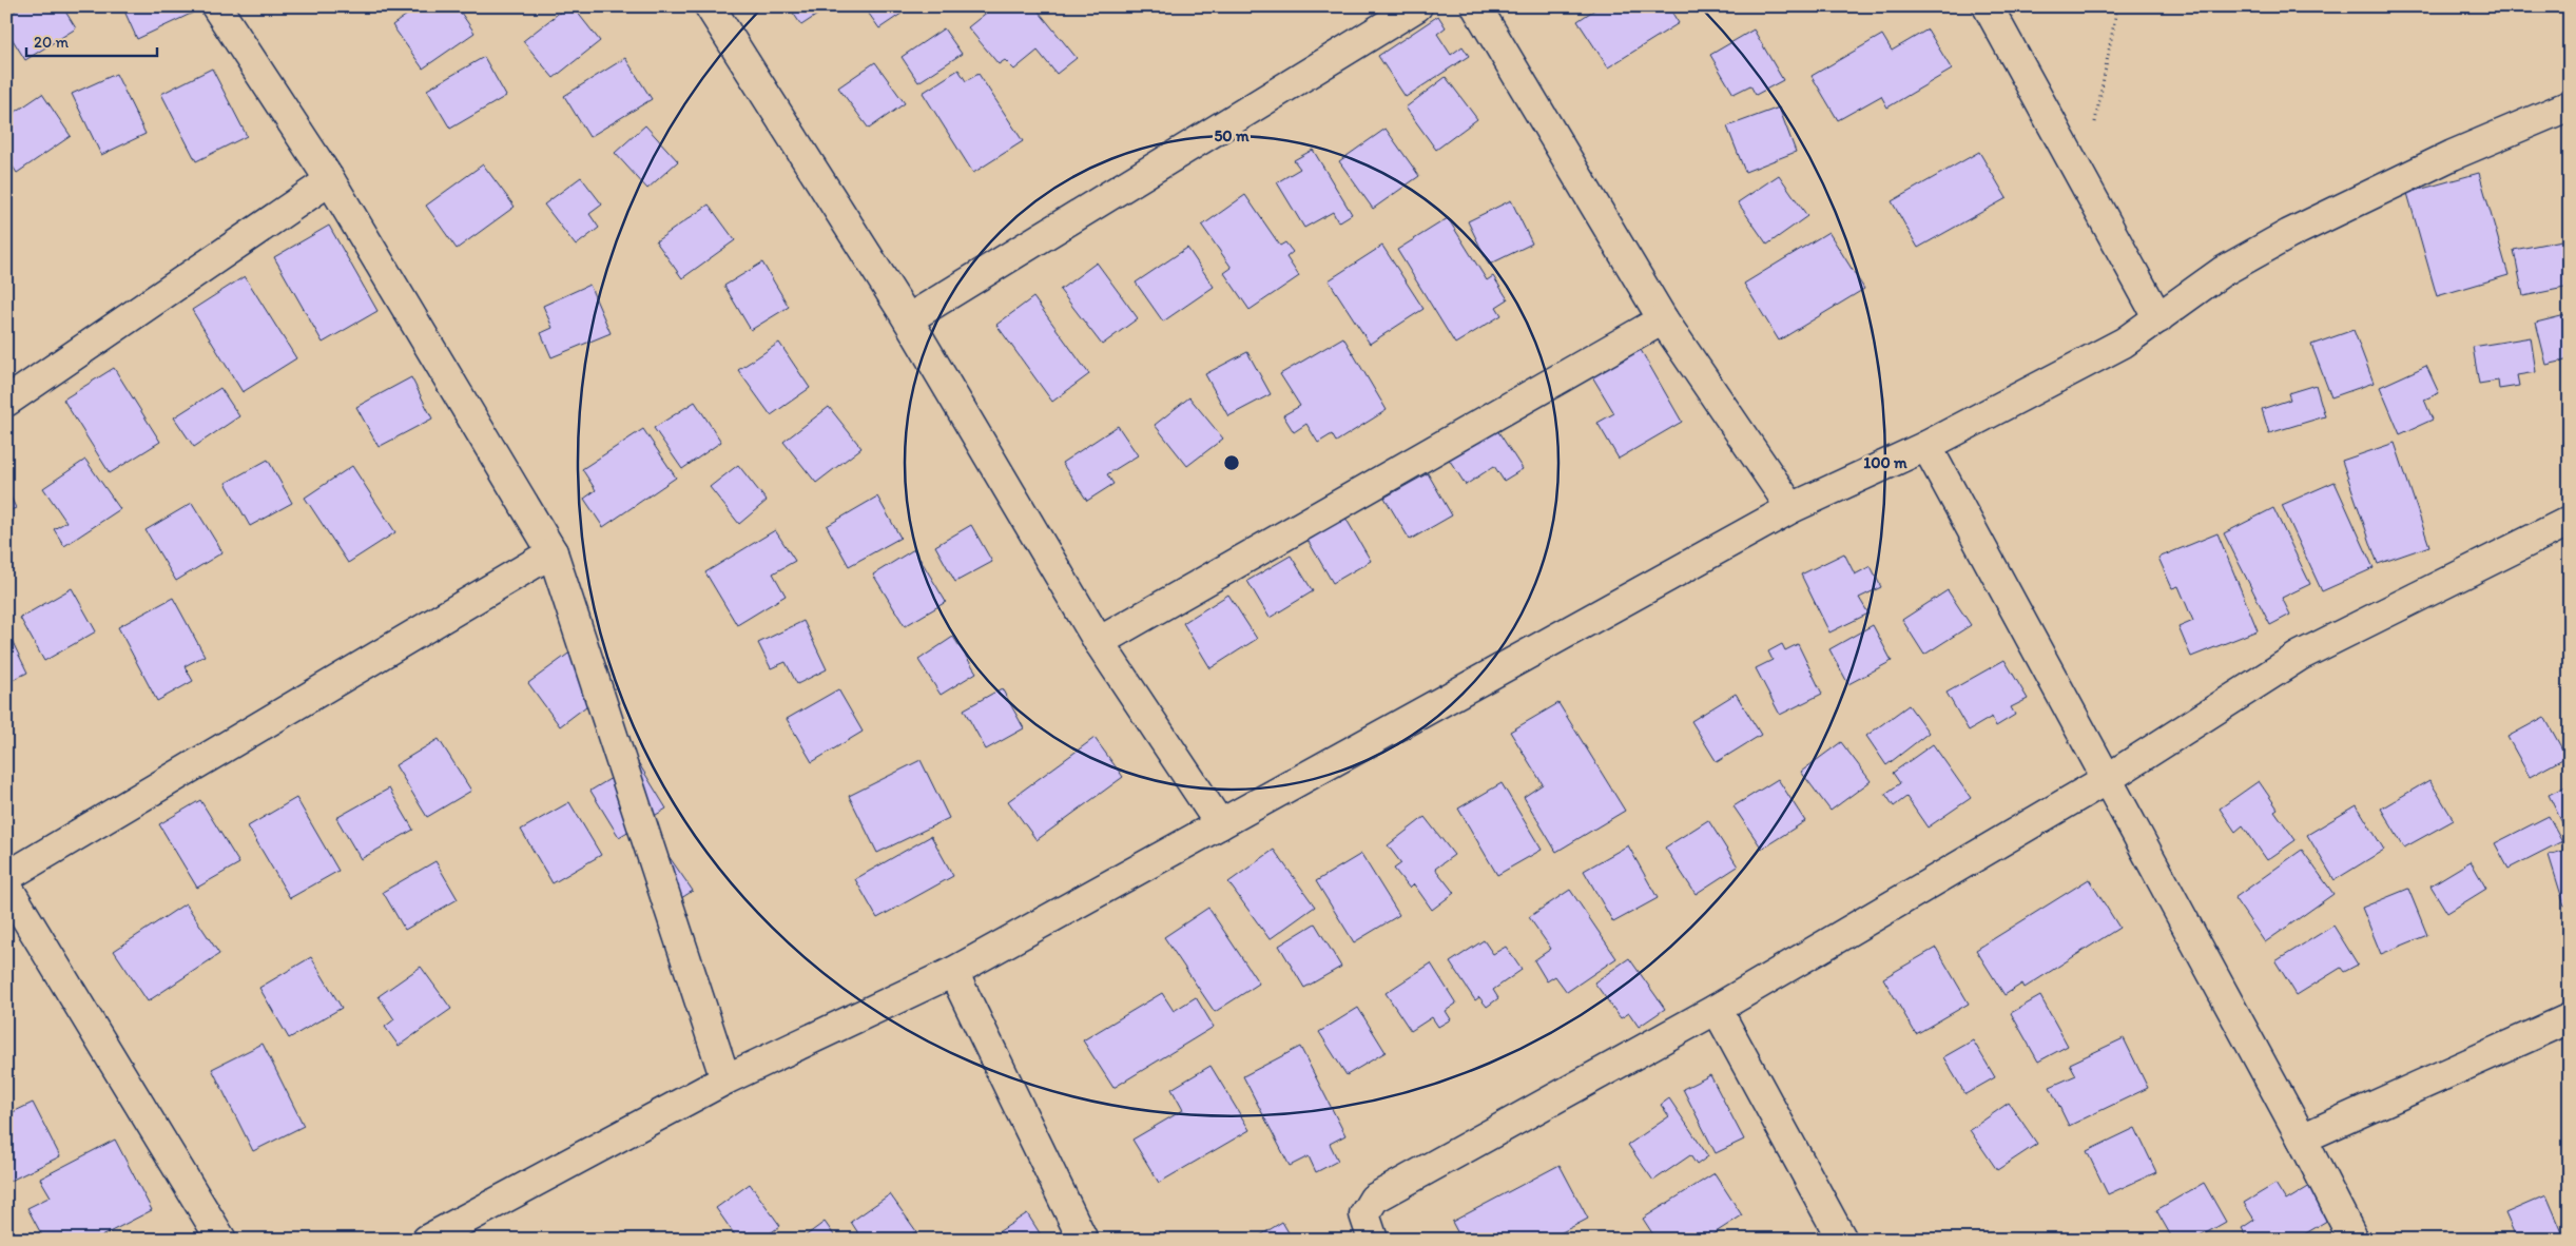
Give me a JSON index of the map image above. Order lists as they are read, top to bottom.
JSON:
{
  "scale_bar": "20 m",
  "rings": ["50 m", "100 m"]
}
